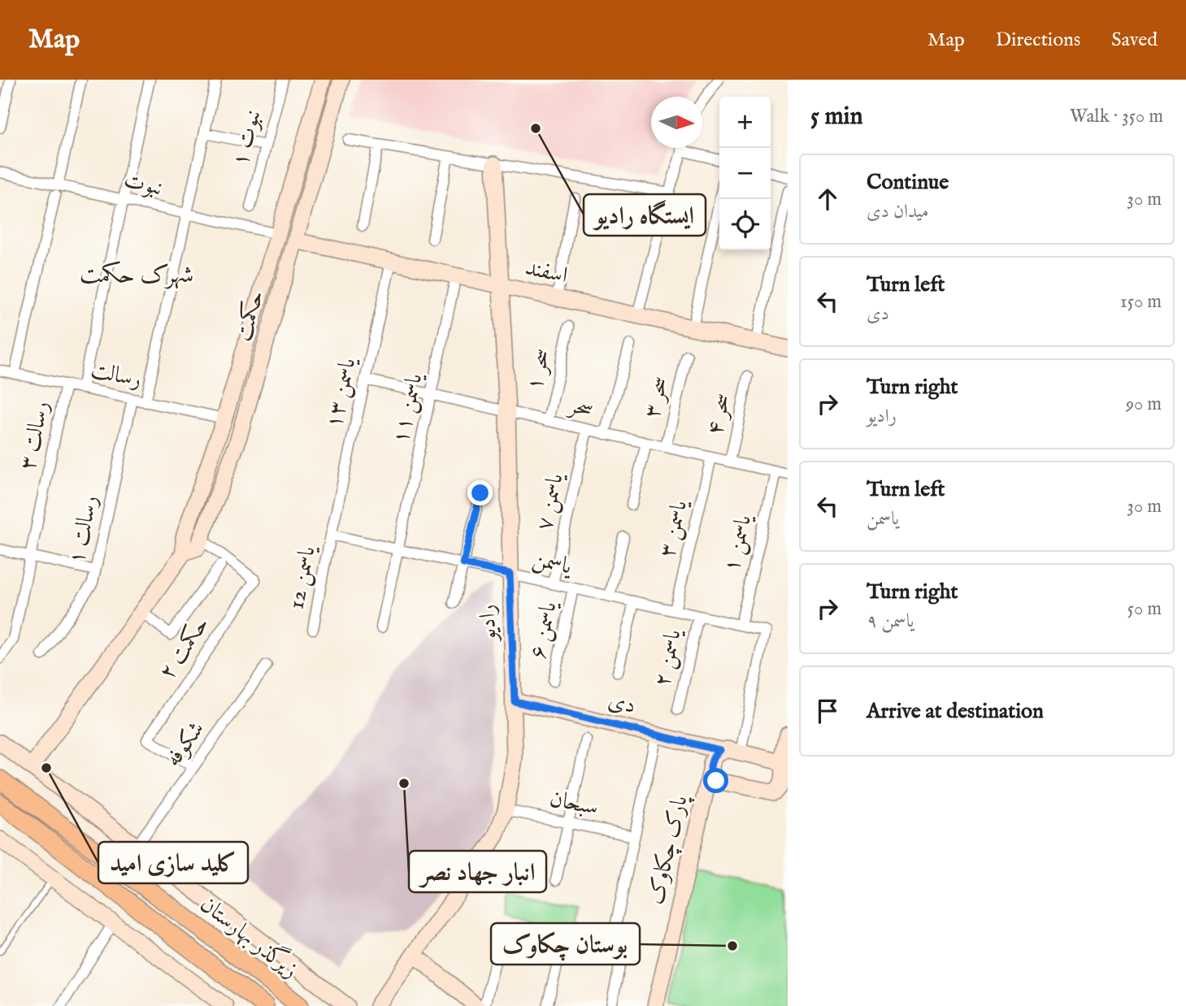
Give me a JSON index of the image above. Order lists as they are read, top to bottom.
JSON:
{
  "streets": {
    "main road": ["زیرگذر بهارستان"],
    "street": [
      "نبوت ۱",
      "نبوت",
      "اسفند",
      "حکمت",
      "سحر ۱",
      "رسالت",
      "یاسمن ۱۳",
      "سحر ۳",
      "سحر",
      "یاسمن ۱۱",
      "سحر ۴",
      "رسالت ۳",
      "یاسمن ۷",
      "یاسمن ۳",
      "رسالت ۱",
      "یاسمن ۱",
      "یاسمن",
      "یاسمن 12",
      "رادیو",
      "یاسمن ۶",
      "حکمت ۲",
      "یاسمن ۲",
      "دی",
      "شکوفه",
      "سبحان",
      "پارک چکاوک"
    ]
  },
  "crossings": [
    ["نبوت", "حکمت"],
    ["اسفند", "حکمت"],
    ["اسفند", "یاسمن ۱۳"],
    ["اسفند", "یاسمن ۱۱"],
    ["اسفند", "رادیو"],
    ["حکمت", "رسالت"],
    ["حکمت", "حکمت ۲"],
    ["سحر ۱", "سحر"],
    ["رسالت", "رسالت ۳"],
    ["رسالت", "رسالت ۱"],
    ["یاسمن ۱۳", "سحر"],
    ["یاسمن ۱۳", "یاسمن"],
    ["یاسمن ۱۳", "یاسمن 12"],
    ["سحر ۳", "سحر"],
    ["سحر", "یاسمن ۱۱"],
    ["سحر", "سحر ۴"],
    ["سحر", "یاسمن ۷"],
    ["سحر", "یاسمن ۳"],
    ["سحر", "یاسمن ۱"],
    ["سحر", "رادیو"],
    ["یاسمن ۱۱", "یاسمن"],
    ["یاسمن ۷", "یاسمن"],
    ["یاسمن ۳", "یاسمن"],
    ["یاسمن ۱", "یاسمن"],
    ["یاسمن", "یاسمن 12"],
    ["یاسمن", "رادیو"],
    ["یاسمن", "یاسمن ۶"],
    ["یاسمن", "یاسمن ۲"],
    ["یاسمن", "دی"],
    ["رادیو", "دی"],
    ["رادیو", "سبحان"],
    ["حکمت ۲", "شکوفه"],
    ["دی", "پارک چکاوک"]
  ],
  "districts": ["شهرک حکمت"],
  "places": [
    "ایستگاه رادیو",
    "کلید سازی امید",
    "انبار جهاد نصر",
    "بوستان چکاوک"
  ],
  "north": "right",
  "page": {
    "header": "Map",
    "nav": ["Map", "Directions", "Saved"],
    "heading": ["5 min", "Walk · 350 m"],
    "map_buttons": ["+", "−"],
    "list": [
      ["Continue", "میدان دی", "30 m"],
      ["Turn left", "دی", "150 m"],
      ["Turn right", "رادیو", "90 m"],
      ["Turn left", "یاسمن", "30 m"],
      ["Turn right", "یاسمن ۹", "50 m"],
      "Arrive at destination"
    ]
  }
}
